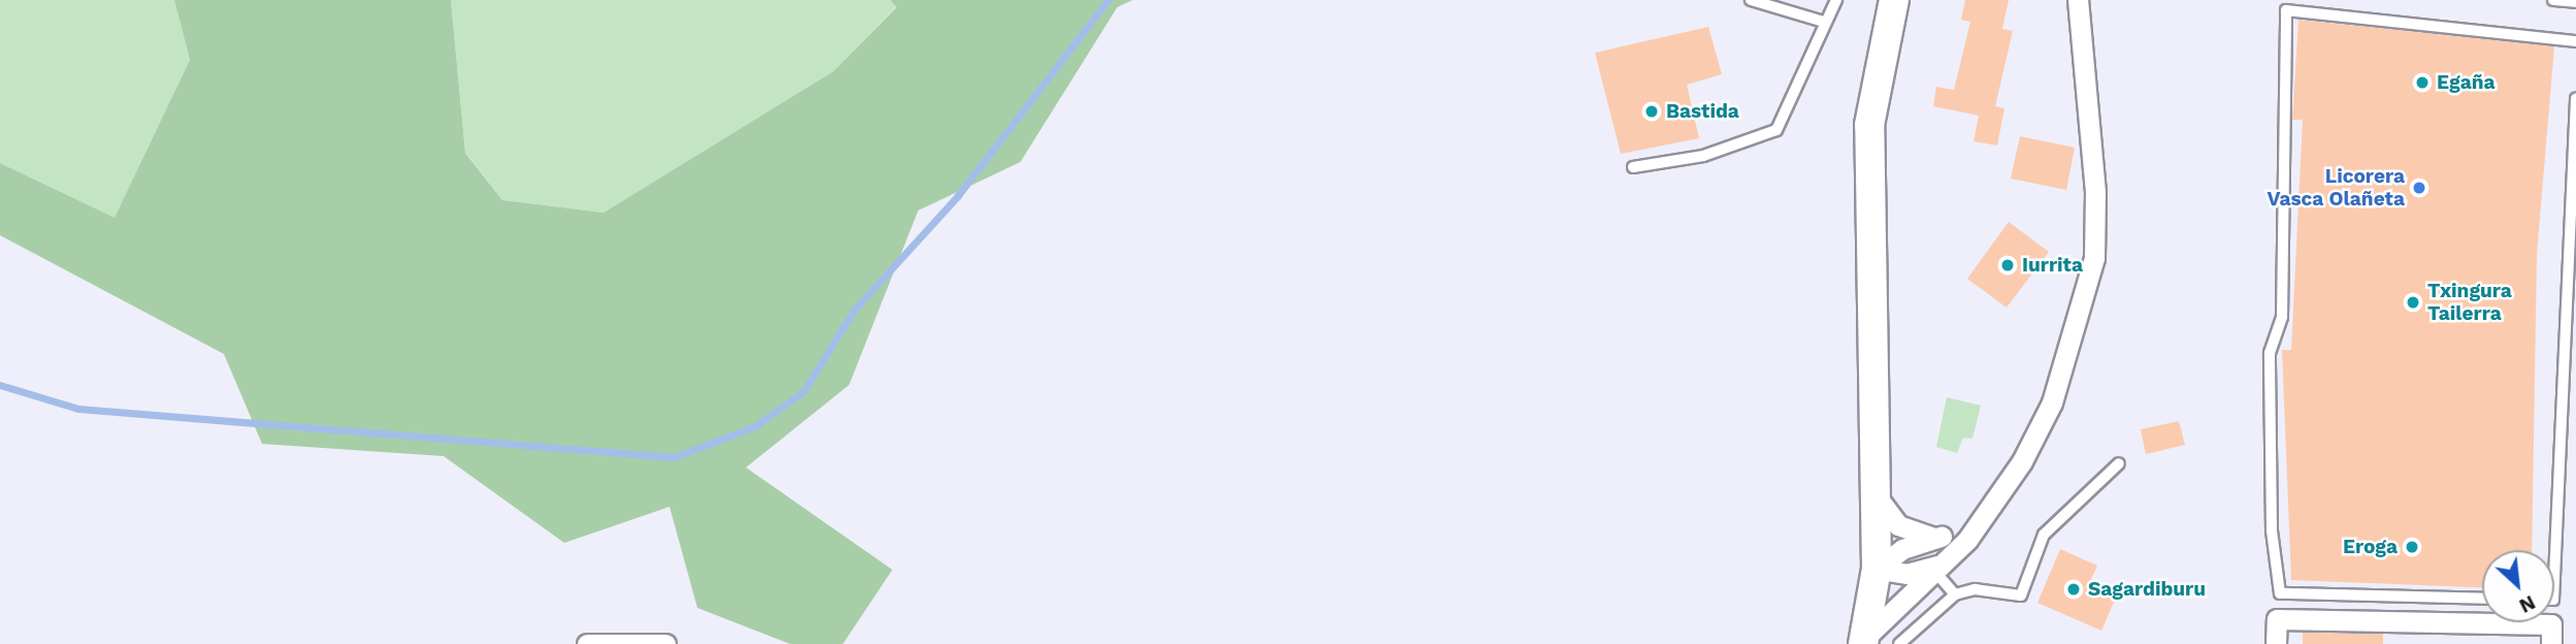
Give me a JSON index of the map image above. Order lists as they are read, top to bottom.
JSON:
{
  "places": [
    "Egaña",
    "Bastida",
    "Licorera Vasca Olañeta",
    "Iurrita",
    "Txingura Tailerra",
    "Eroga",
    "Sagardiburu"
  ],
  "north": "bottom right"
}
